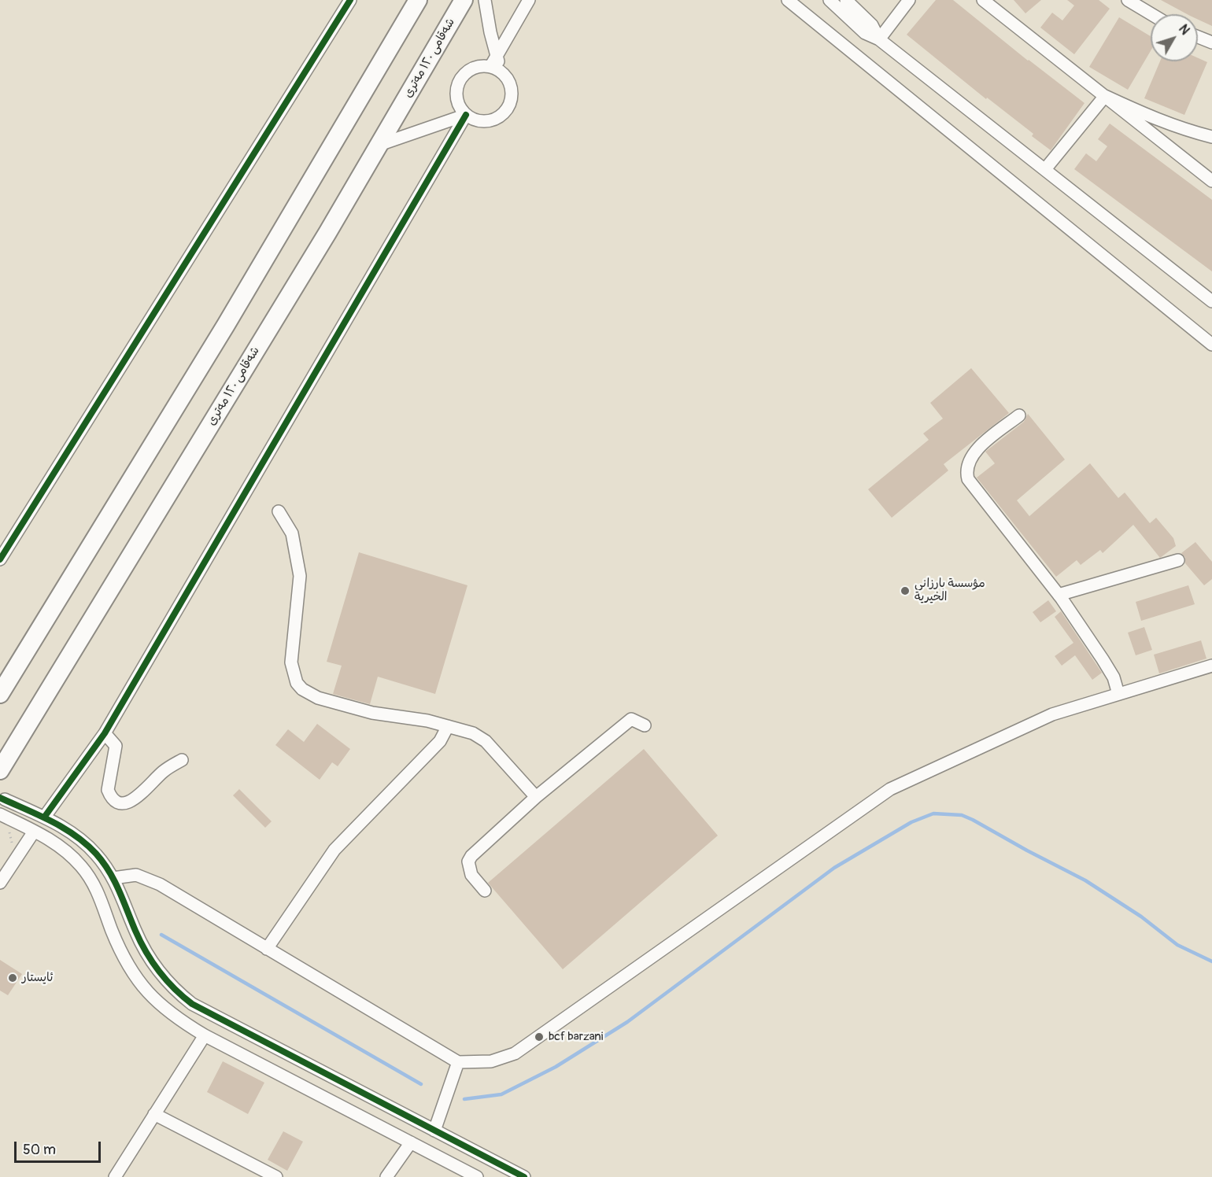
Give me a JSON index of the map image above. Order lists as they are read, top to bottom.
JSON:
{
  "streets": {
    "highway": ["شەقامی ١٢٠ مەتری"]
  },
  "places": ["مؤسسة بارزانی الخیریة", "ئایستار", "bcf barzani"],
  "scale_bar": "50 m",
  "north": "top right"
}
